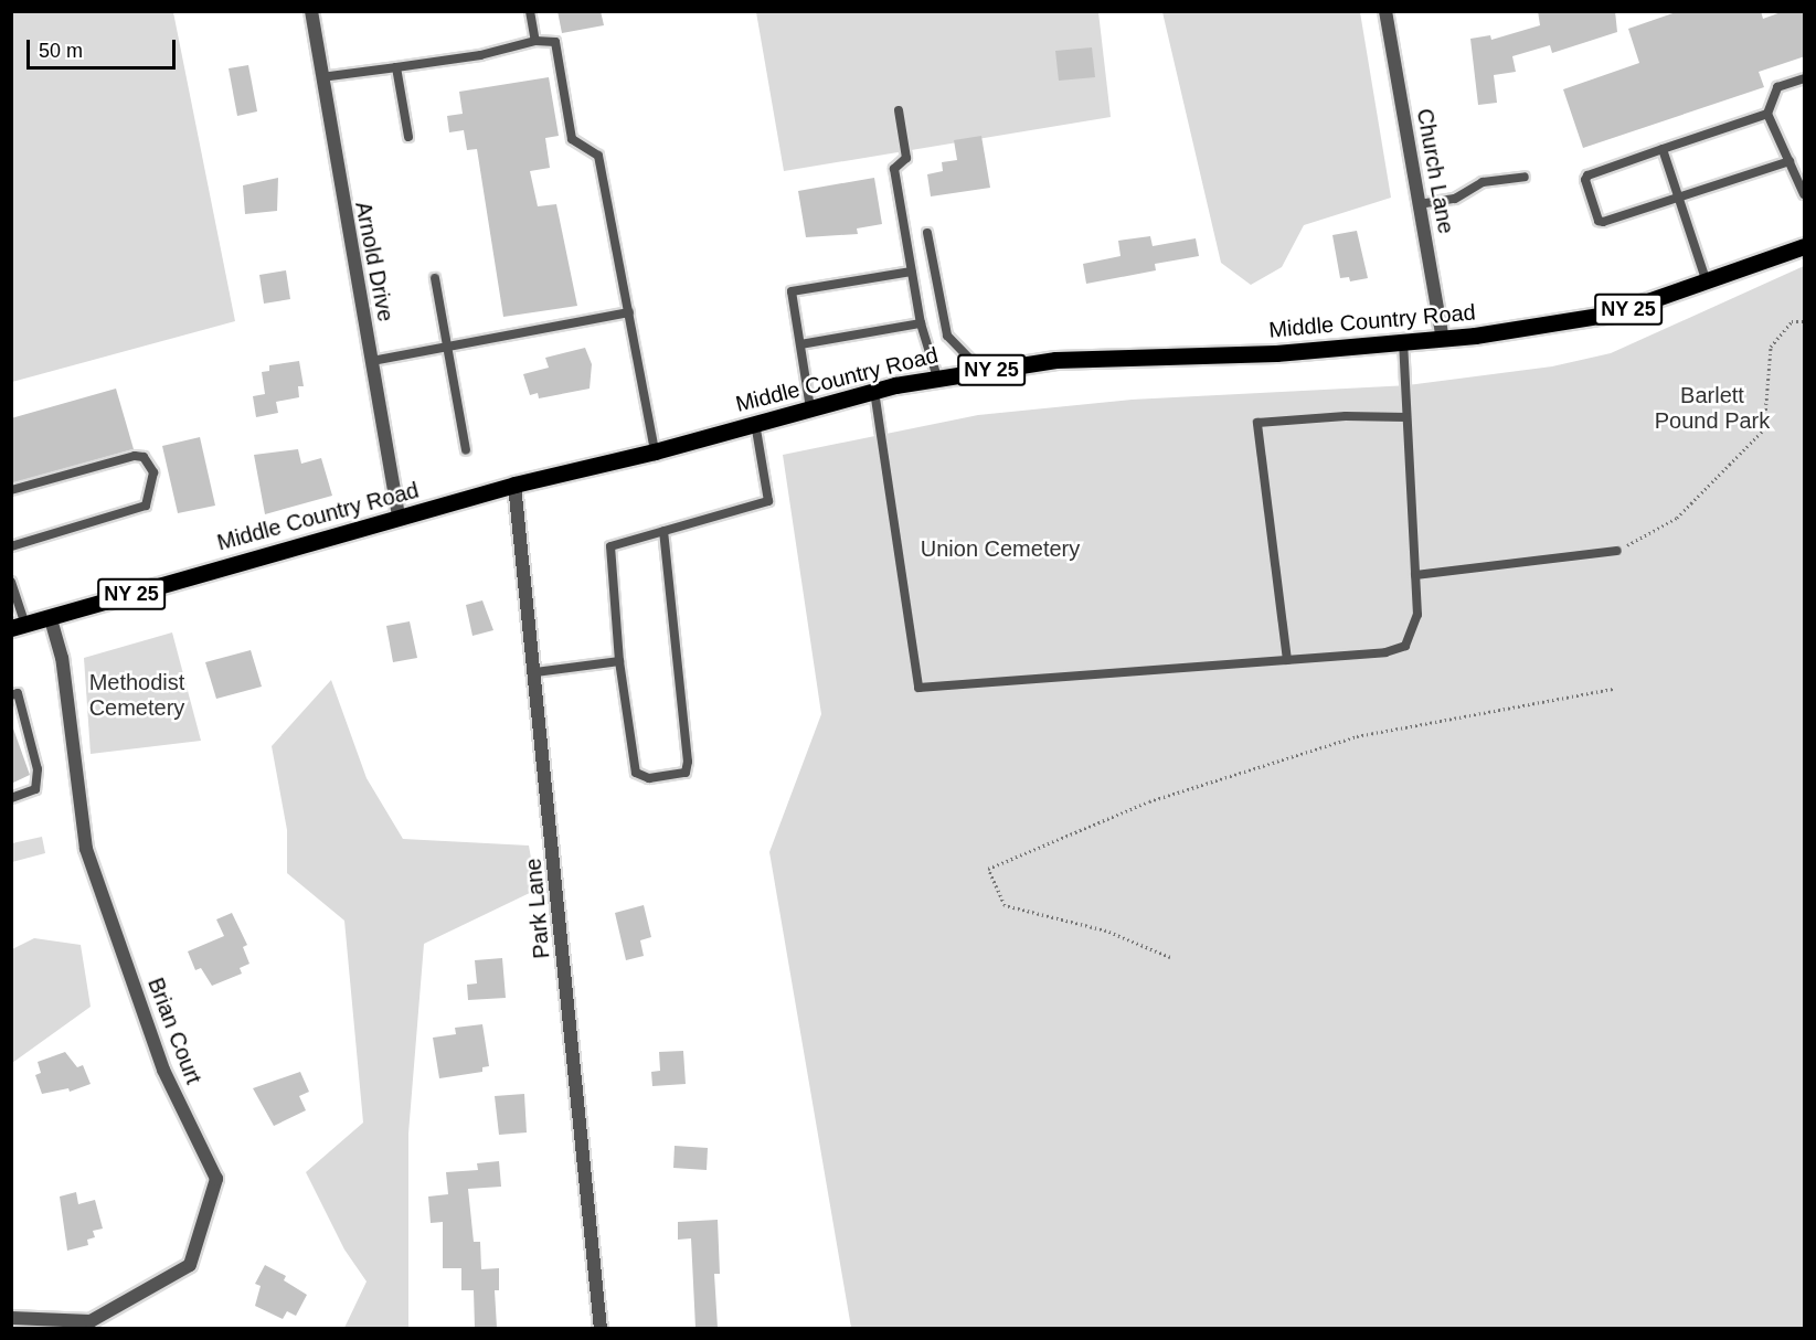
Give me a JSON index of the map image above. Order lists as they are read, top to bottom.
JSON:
{
  "streets": {
    "main road": ["NY 25", "Middle Country Road"],
    "street": [
      "Church Lane",
      "Arnold Drive",
      "Park Lane",
      "Brian Court"
    ]
  },
  "crossings": [
    ["Church Lane", "Middle Country Road"],
    ["Arnold Drive", "Middle Country Road"],
    ["Middle Country Road", "Park Lane"],
    ["Middle Country Road", "Brian Court"]
  ],
  "parks": ["Barlett Pound Park", "Union Cemetery", "Methodist Cemetery"],
  "scale_bar": "50 m"
}
